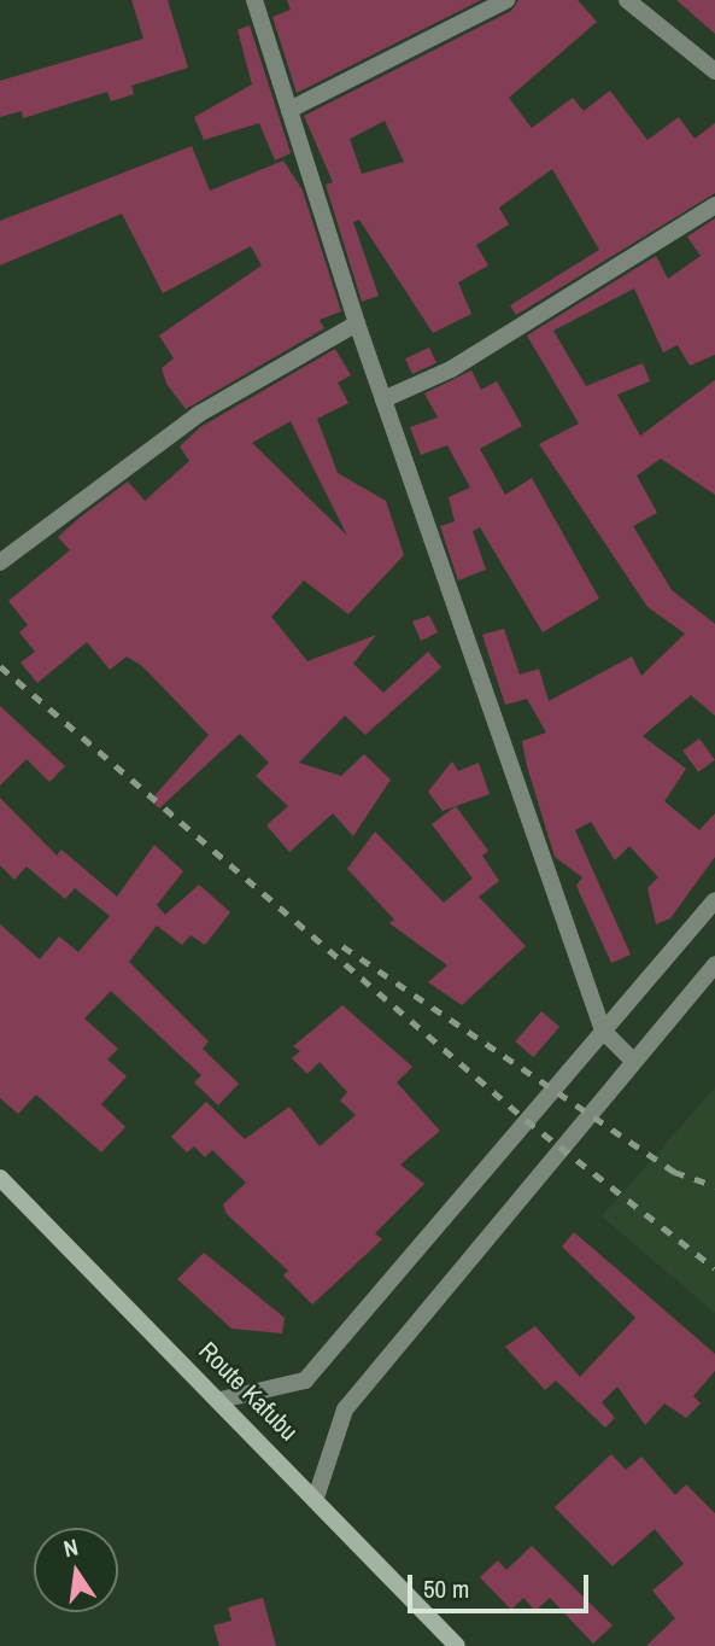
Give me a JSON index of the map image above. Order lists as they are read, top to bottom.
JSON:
{
  "streets": {
    "main road": ["Route Kafubu"]
  },
  "scale_bar": "50 m",
  "north": "top"
}
